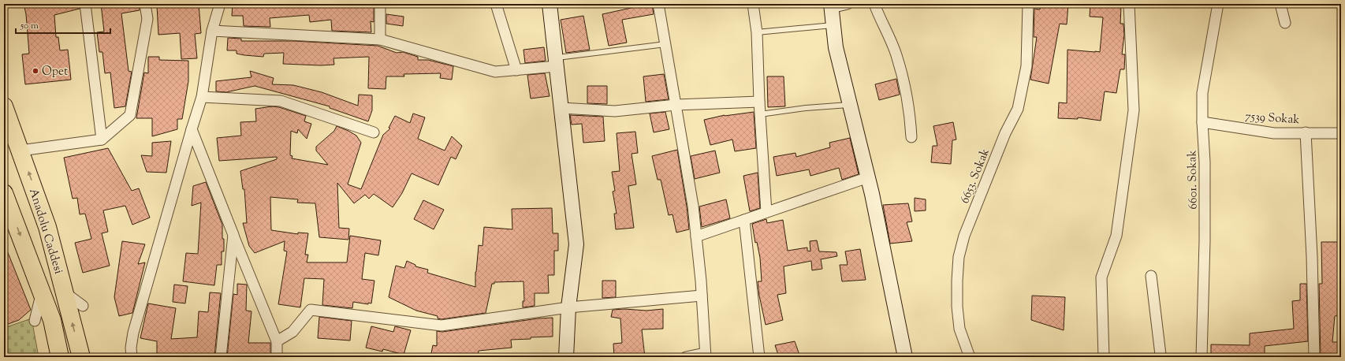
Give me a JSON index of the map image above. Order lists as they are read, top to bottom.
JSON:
{
  "streets": {
    "highway": ["Anadolu Caddesi"],
    "street": ["7539 Sokak", "6653. Sokak", "6601. Sokak"]
  },
  "crossings": [
    ["7539 Sokak", "6601. Sokak"]
  ],
  "places": ["Opet"],
  "scale_bar": "50 m"
}
